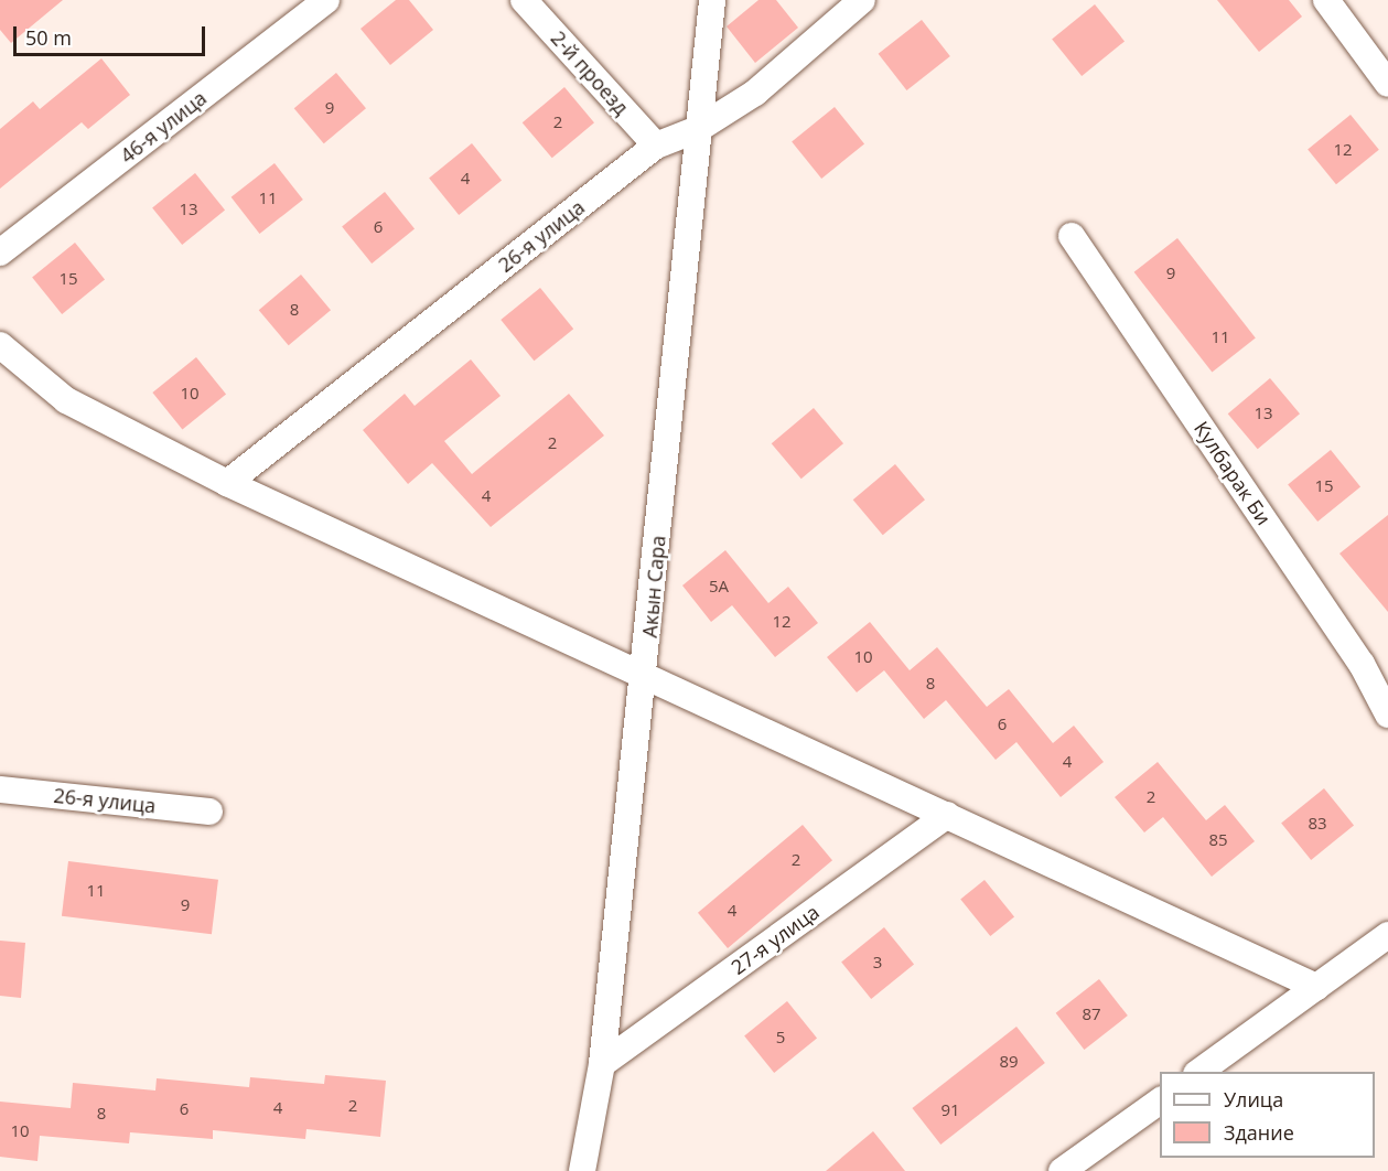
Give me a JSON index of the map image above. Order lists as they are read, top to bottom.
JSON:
{
  "streets": {
    "street": [
      "2-й проезд",
      "46-я улица",
      "26-я улица",
      "Кулбарак Би",
      "Акын Сара",
      "27-я улица"
    ]
  },
  "crossings": [
    ["2-й проезд", "26-я улица"],
    ["26-я улица", "Акын Сара"],
    ["Акын Сара", "27-я улица"]
  ],
  "house_numbers": [
    "9",
    "2",
    "12",
    "4",
    "11",
    "13",
    "6",
    "9",
    "15",
    "8",
    "11",
    "10",
    "13",
    "2",
    "15",
    "4",
    "5А",
    "12",
    "10",
    "8",
    "6",
    "4",
    "2",
    "83",
    "85",
    "2",
    "11",
    "9",
    "4",
    "3",
    "87",
    "5",
    "89",
    "2",
    "4",
    "6",
    "91",
    "8",
    "10"
  ],
  "legend": ["Улица", "Здание"],
  "scale_bar": "50 m"
}
